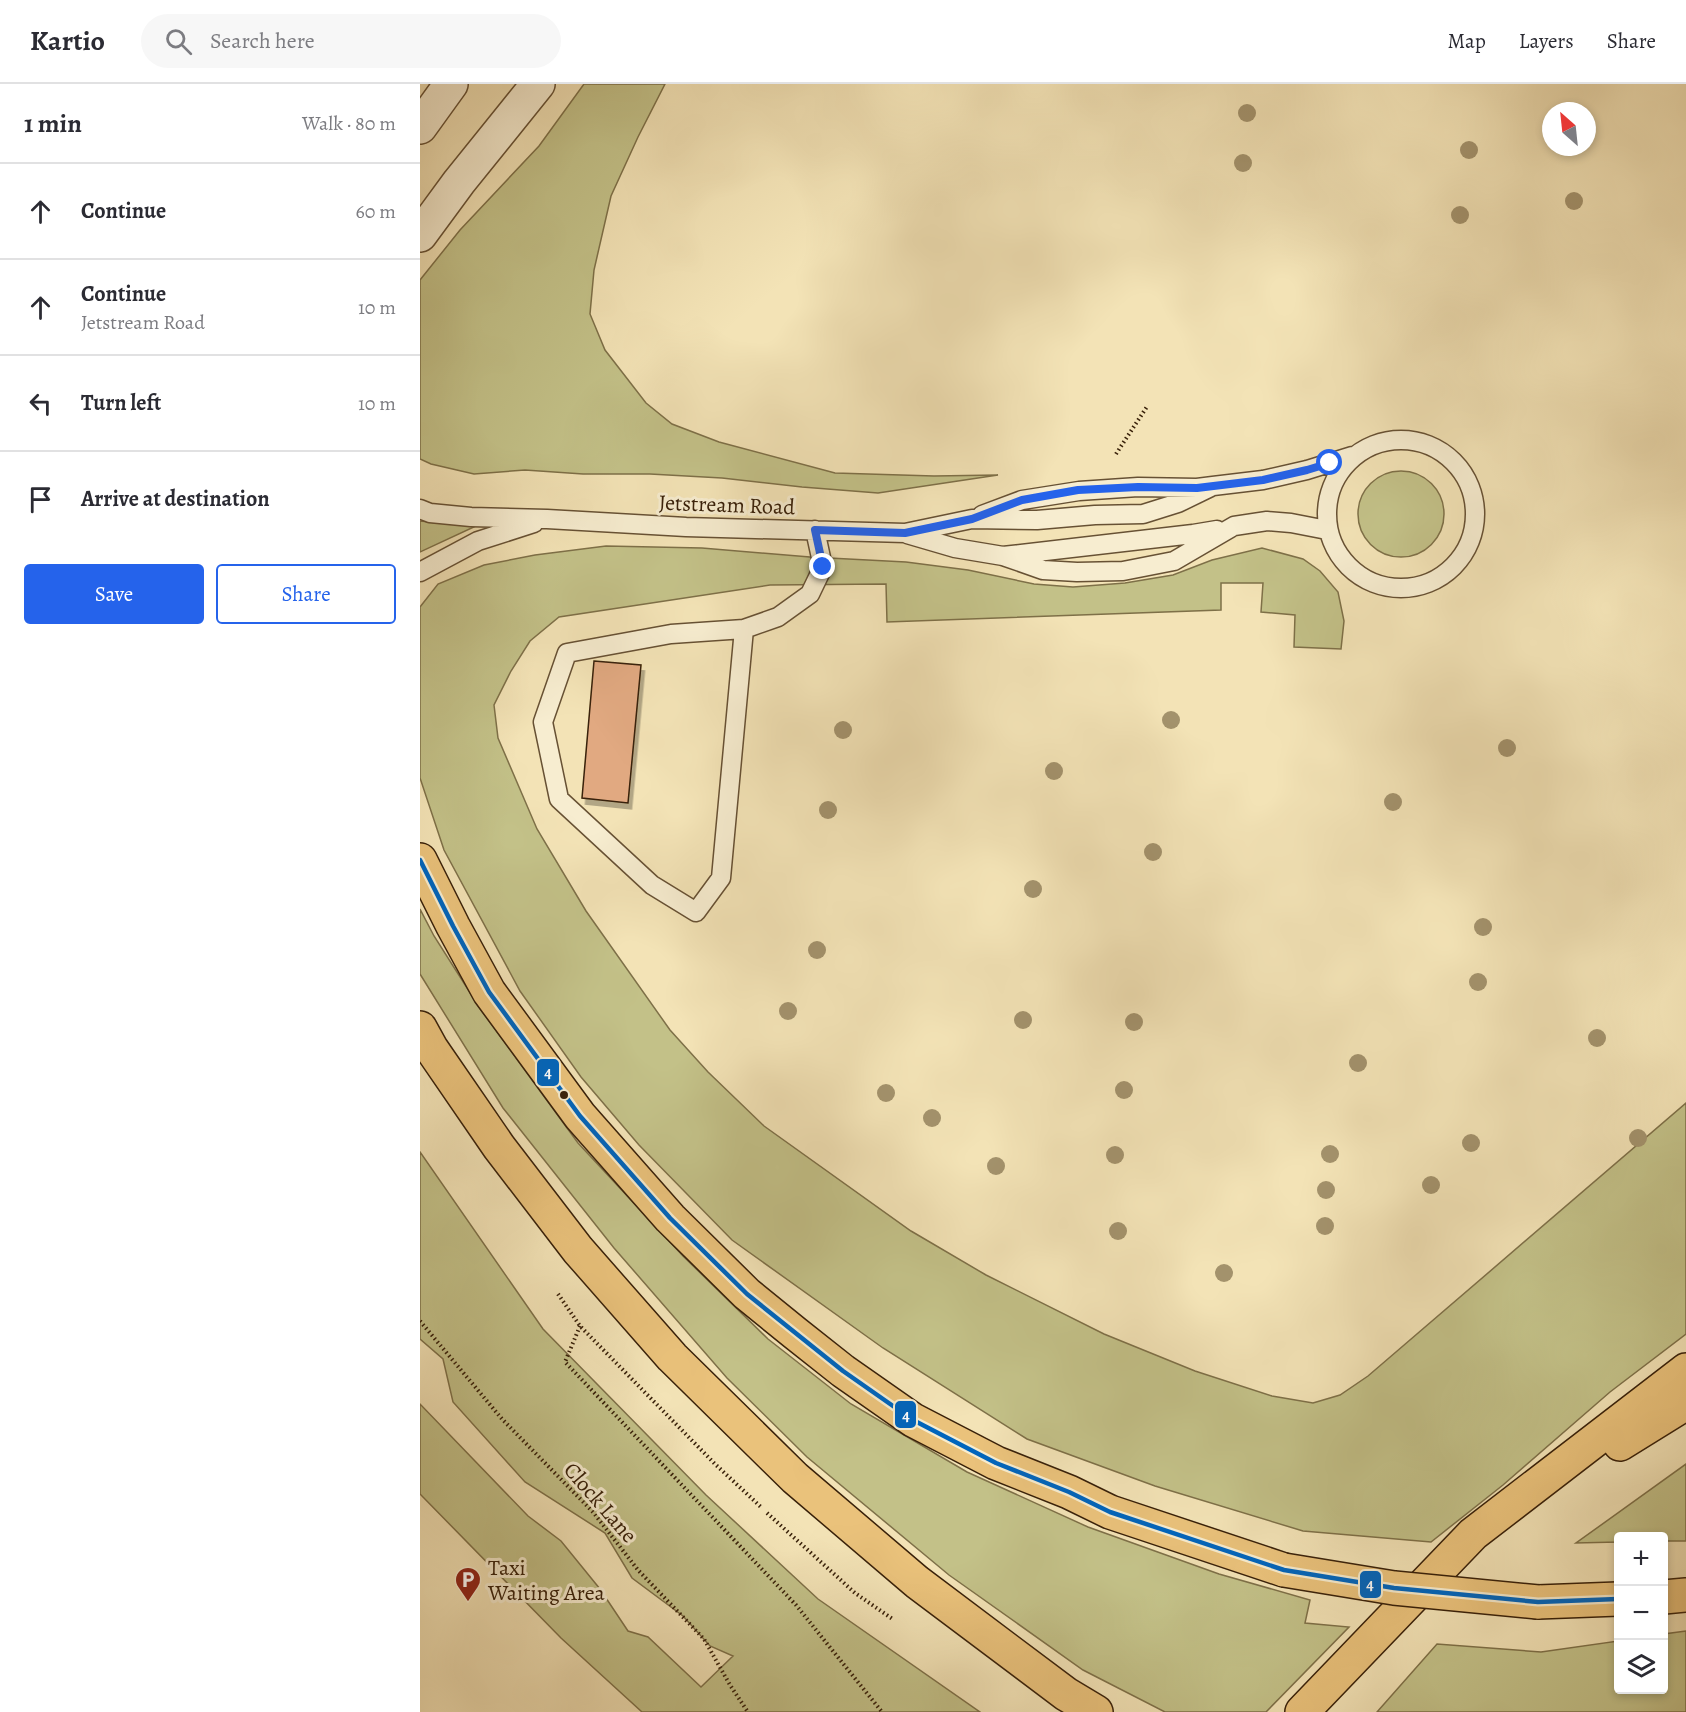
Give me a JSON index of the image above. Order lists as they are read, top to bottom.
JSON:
{
  "streets": {
    "lane": ["Jetstream Road"],
    "path": ["Clock Lane"]
  },
  "places": {
    "parking": ["Taxi Waiting Area"]
  },
  "lines": ["transit line 4"],
  "north": "top left",
  "page": {
    "header": "Kartio",
    "search": "Search here",
    "nav": ["Map", "Layers", "Share"],
    "heading": ["1 min", "Walk · 80 m"],
    "list": [
      ["Continue", "60 m"],
      ["Continue", "Jetstream Road", "10 m"],
      ["Turn left", "10 m"],
      "Arrive at destination"
    ],
    "buttons": ["Save", "Share"],
    "map_buttons": ["+", "−"]
  }
}
